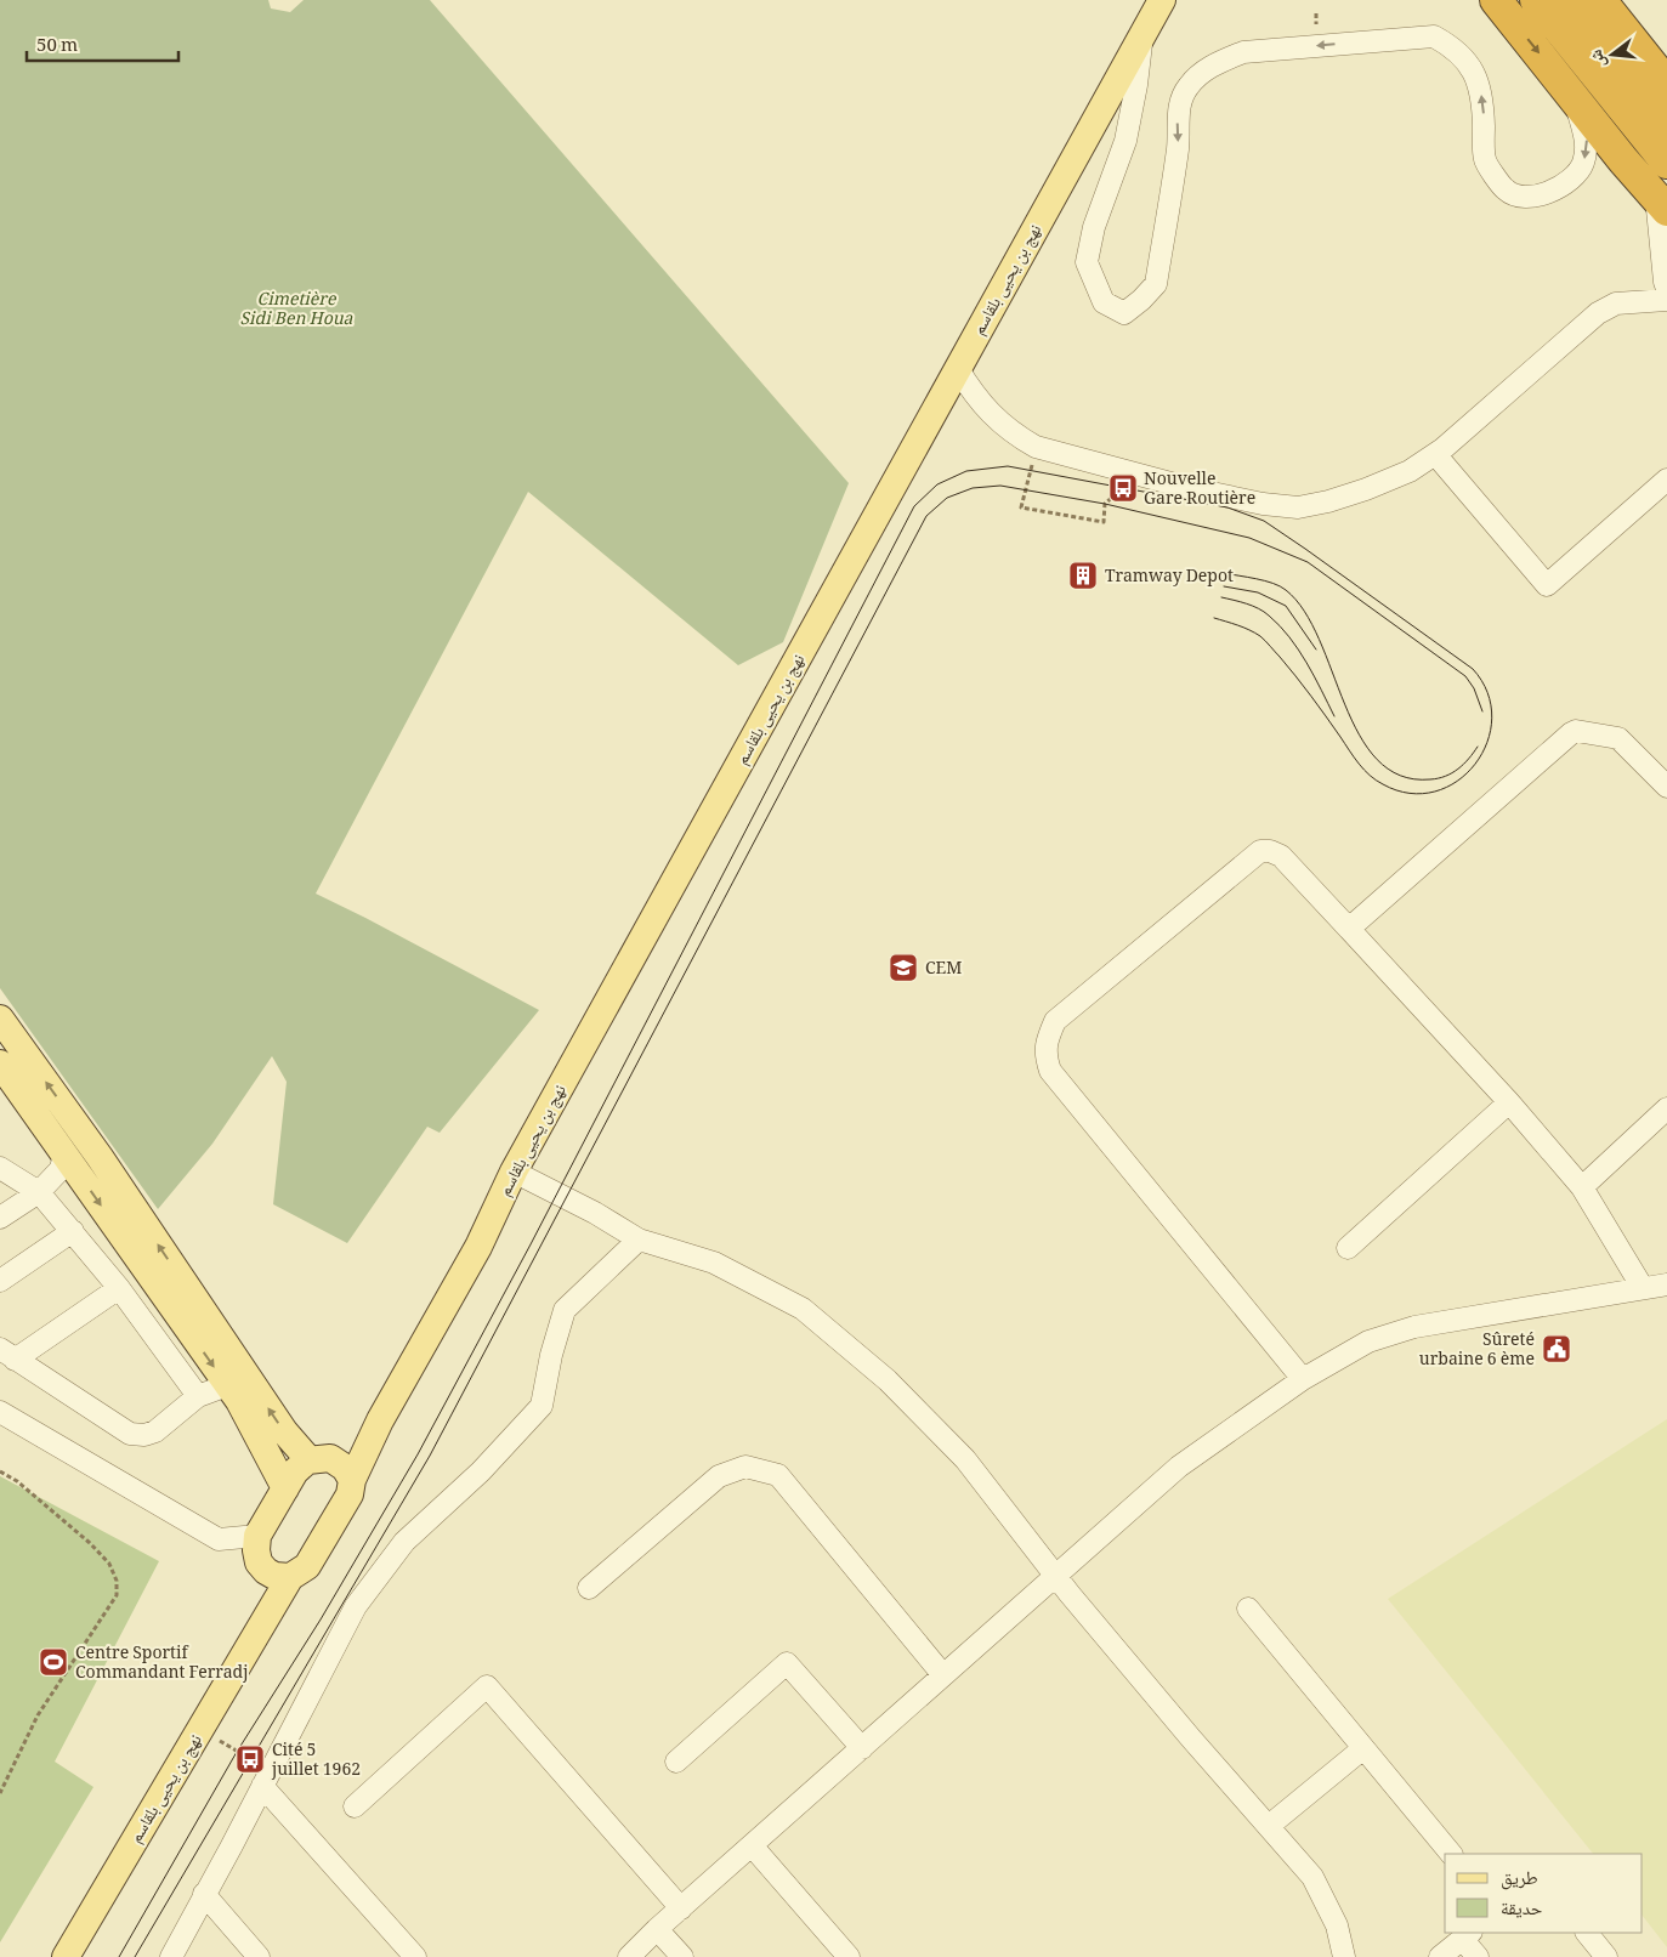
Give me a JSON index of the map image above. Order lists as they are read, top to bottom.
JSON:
{
  "streets": {
    "main road": ["نهج بن يحيى بلقاسم"]
  },
  "parks": ["Cimetière Sidi Ben Houa"],
  "places": {
    "bus stop": ["Nouvelle Gare Routière", "Cité 5 juillet 1962"],
    "building": ["Tramway Depot"],
    "school or university": ["CEM"],
    "public building": ["Sûreté urbaine 6 ème"],
    "sports": ["Centre Sportif Commandant Ferradj"]
  },
  "legend": ["طريق", "حديقة"],
  "scale_bar": "50 m",
  "north": "left"
}
